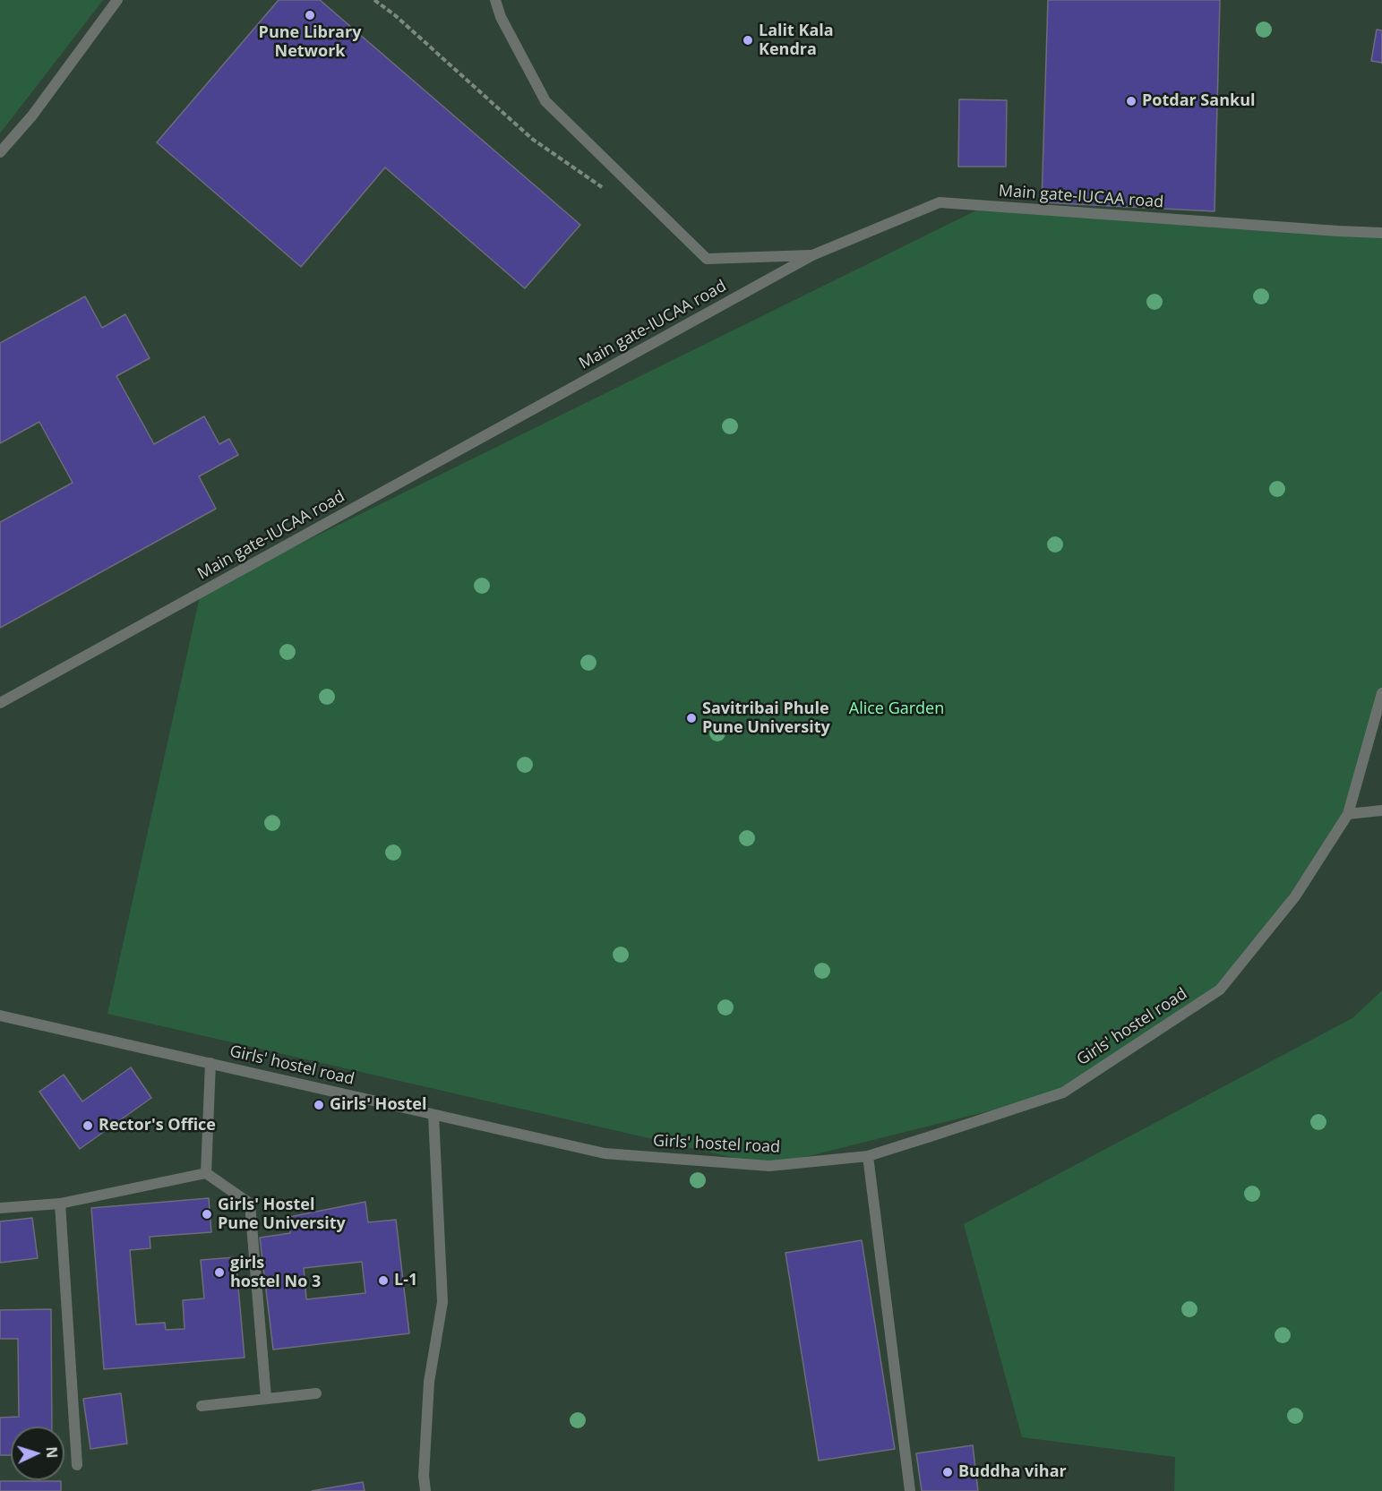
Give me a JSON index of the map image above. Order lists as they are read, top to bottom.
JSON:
{
  "streets": {
    "lane": ["Main gate-IUCAA road", "Girls' hostel road"]
  },
  "parks": ["Alice Garden"],
  "places": [
    "Pune Library Network",
    "Lalit Kala Kendra",
    "Potdar Sankul",
    "Savitribai Phule Pune University",
    "Girls' Hostel",
    "Rector's Office",
    "Girls' Hostel Pune University",
    "girls hostel No 3",
    "L-1",
    "Buddha vihar"
  ],
  "north": "right"
}
